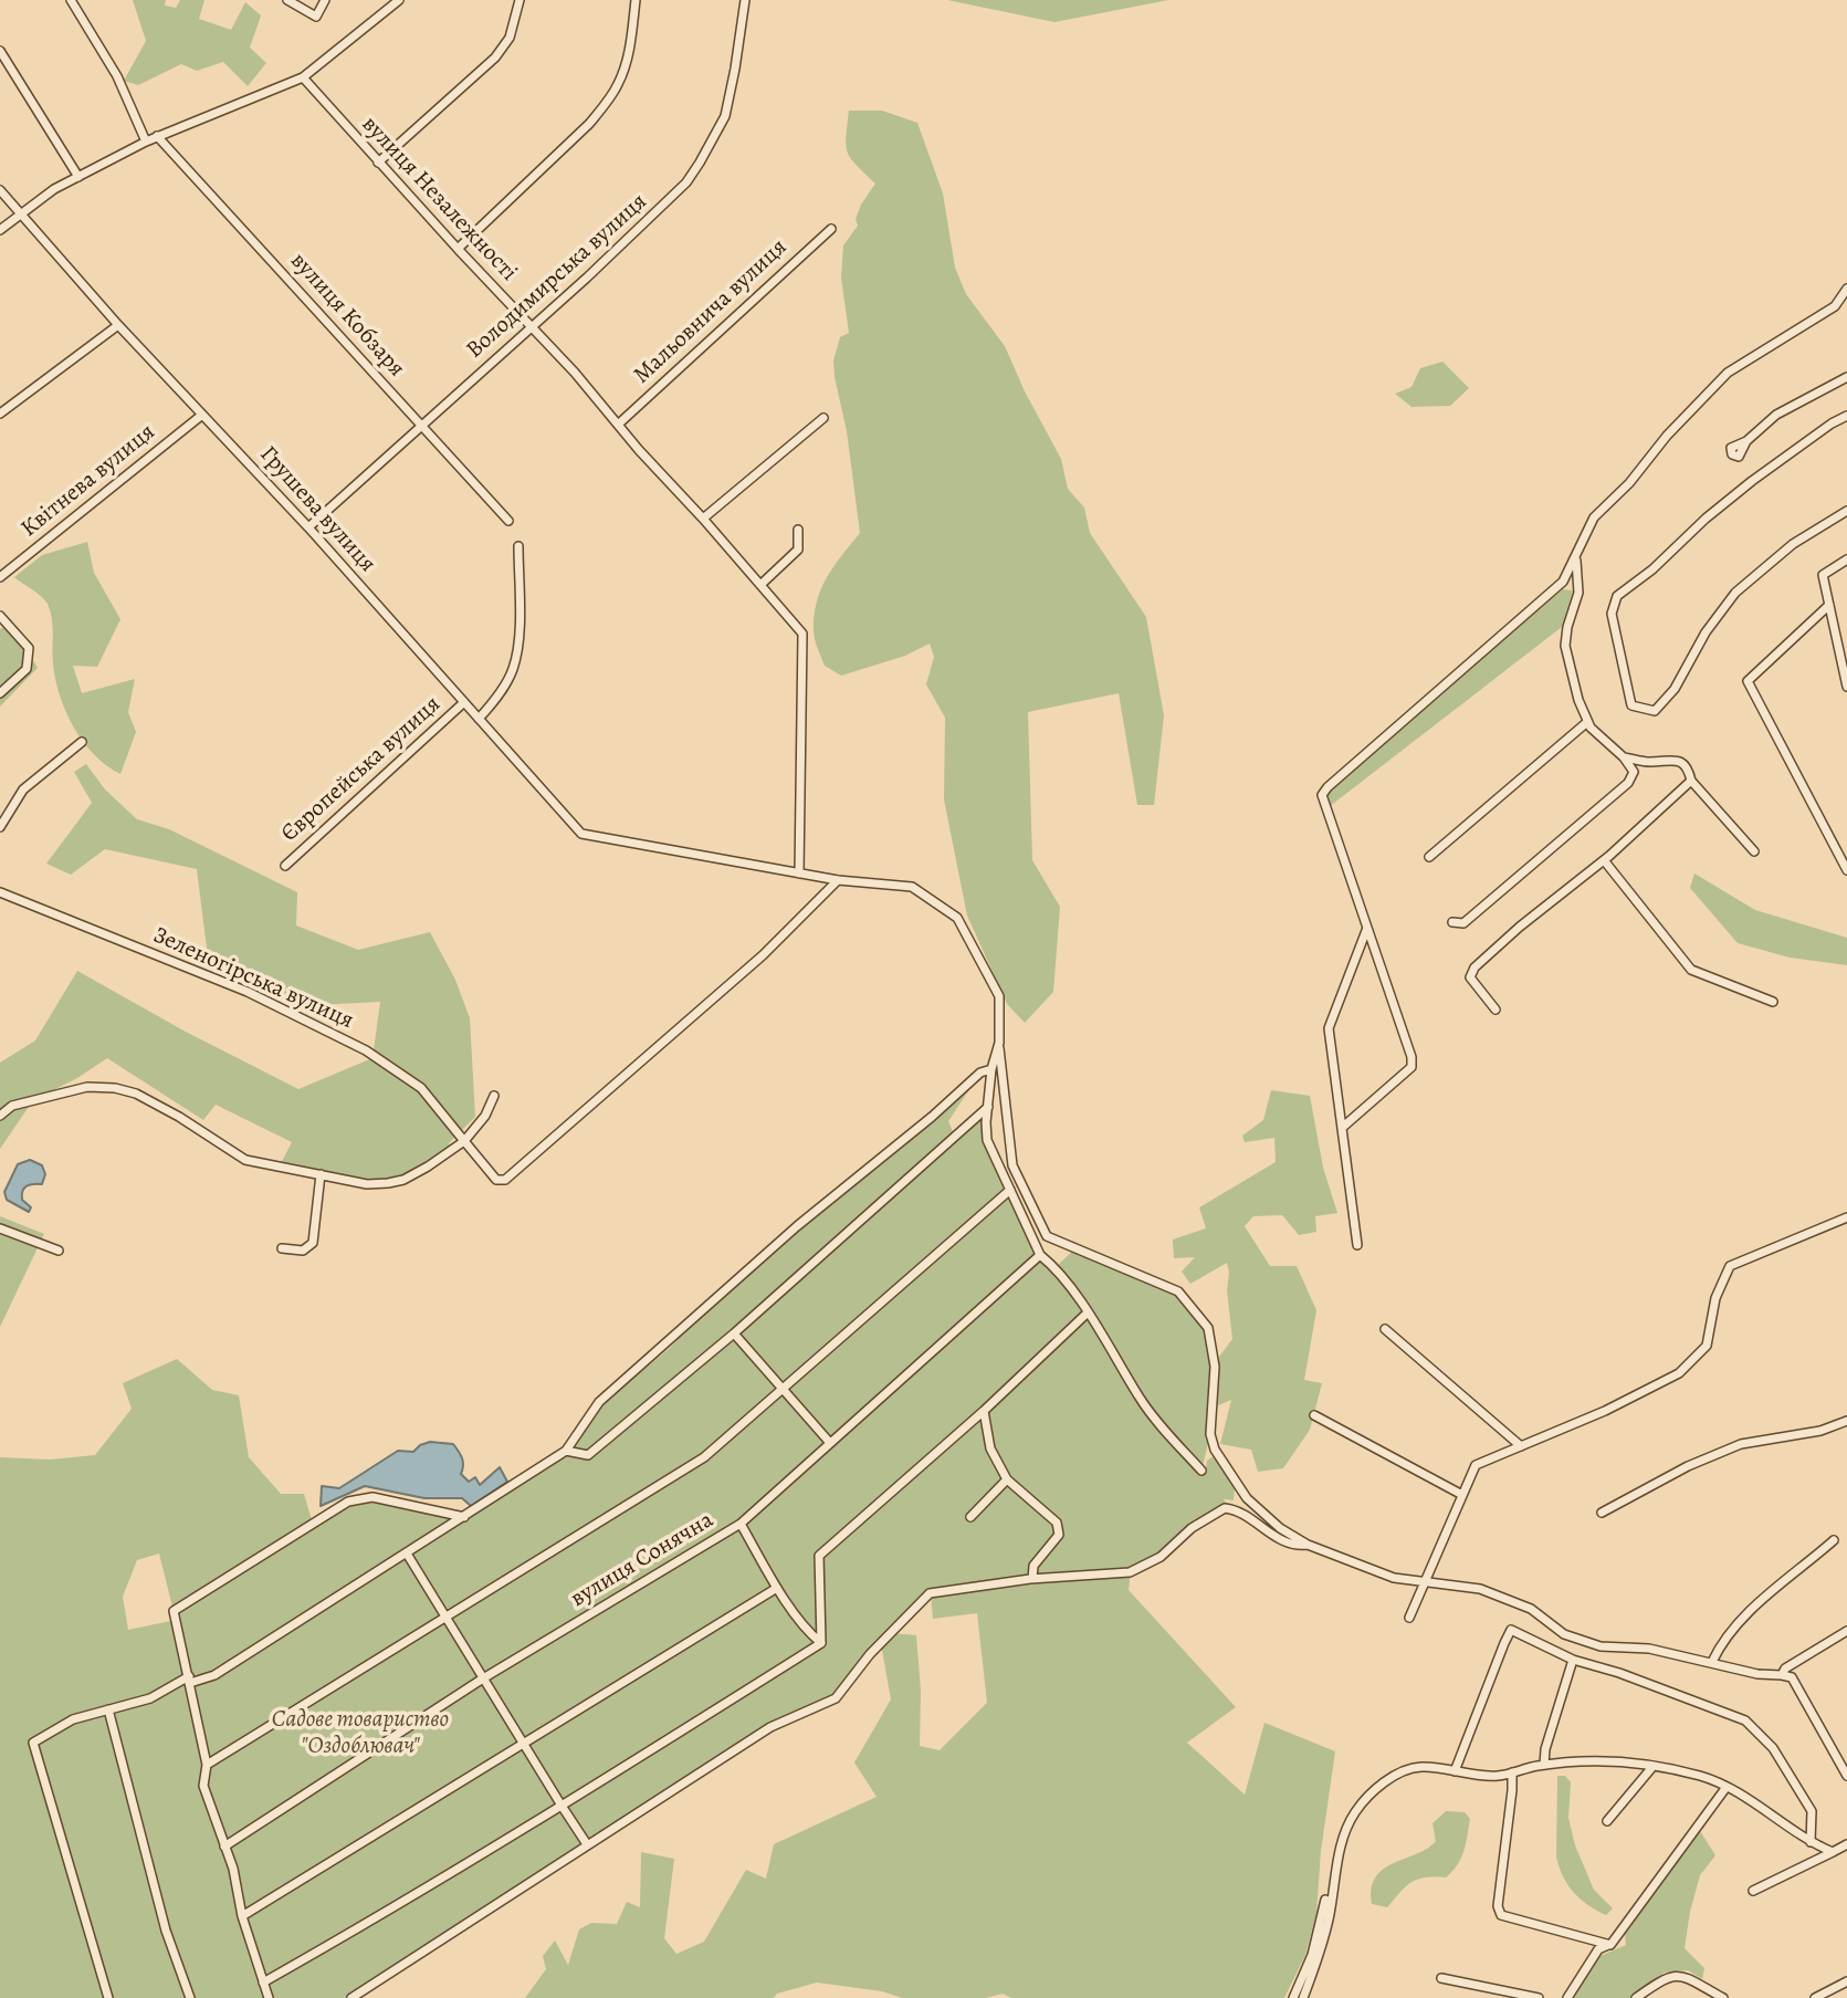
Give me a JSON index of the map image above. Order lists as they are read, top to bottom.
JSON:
{
  "streets": {
    "street": [
      "вулиця Незалежності",
      "Володимирська вулиця",
      "Мальовнича вулиця",
      "вулиця Кобзаря",
      "Квітнева вулиця",
      "Грушева вулиця",
      "Європейська вулиця",
      "Зеленогірська вулиця",
      "вулиця Сонячна"
    ]
  },
  "crossings": [
    ["вулиця Незалежності", "Володимирська вулиця"],
    ["вулиця Незалежності", "Мальовнича вулиця"],
    ["вулиця Незалежності", "Грушева вулиця"],
    ["Володимирська вулиця", "вулиця Кобзаря"],
    ["Володимирська вулиця", "Грушева вулиця"],
    ["Квітнева вулиця", "Грушева вулиця"],
    ["Грушева вулиця", "Європейська вулиця"]
  ],
  "parks": ["Садове товариство \"Оздоблювач\""]
}
